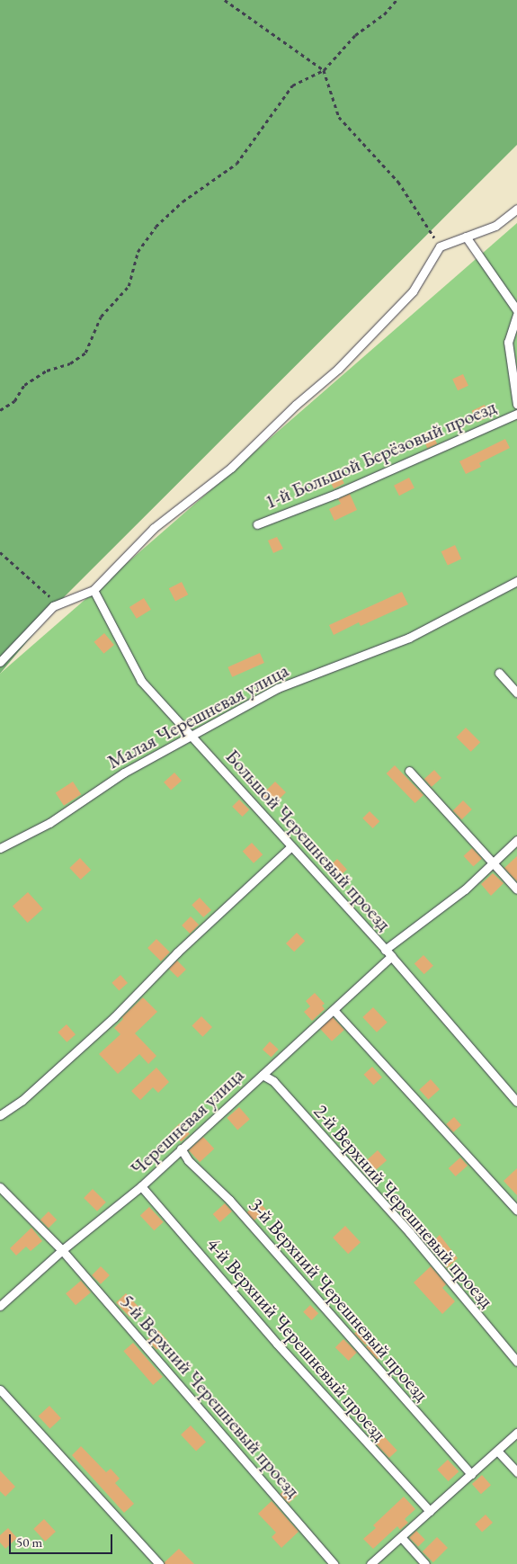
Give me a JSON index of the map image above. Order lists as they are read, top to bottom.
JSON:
{
  "streets": {
    "lane": [
      "1-й Большой Берёзовый проезд",
      "Малая Черешневая улица",
      "Большой Черешневый проезд",
      "Черешневая улица",
      "2-й Верхний Черешневый проезд",
      "3-й Верхний Черешневый проезд",
      "4-й Верхний Черешневый проезд",
      "5-й Верхний Черешневый проезд"
    ]
  },
  "crossings": [
    ["Малая Черешневая улица", "Большой Черешневый проезд"],
    ["Большой Черешневый проезд", "Черешневая улица"],
    ["Черешневая улица", "2-й Верхний Черешневый проезд"],
    ["Черешневая улица", "3-й Верхний Черешневый проезд"],
    ["Черешневая улица", "4-й Верхний Черешневый проезд"],
    ["Черешневая улица", "5-й Верхний Черешневый проезд"]
  ],
  "scale_bar": "50 m"
}
